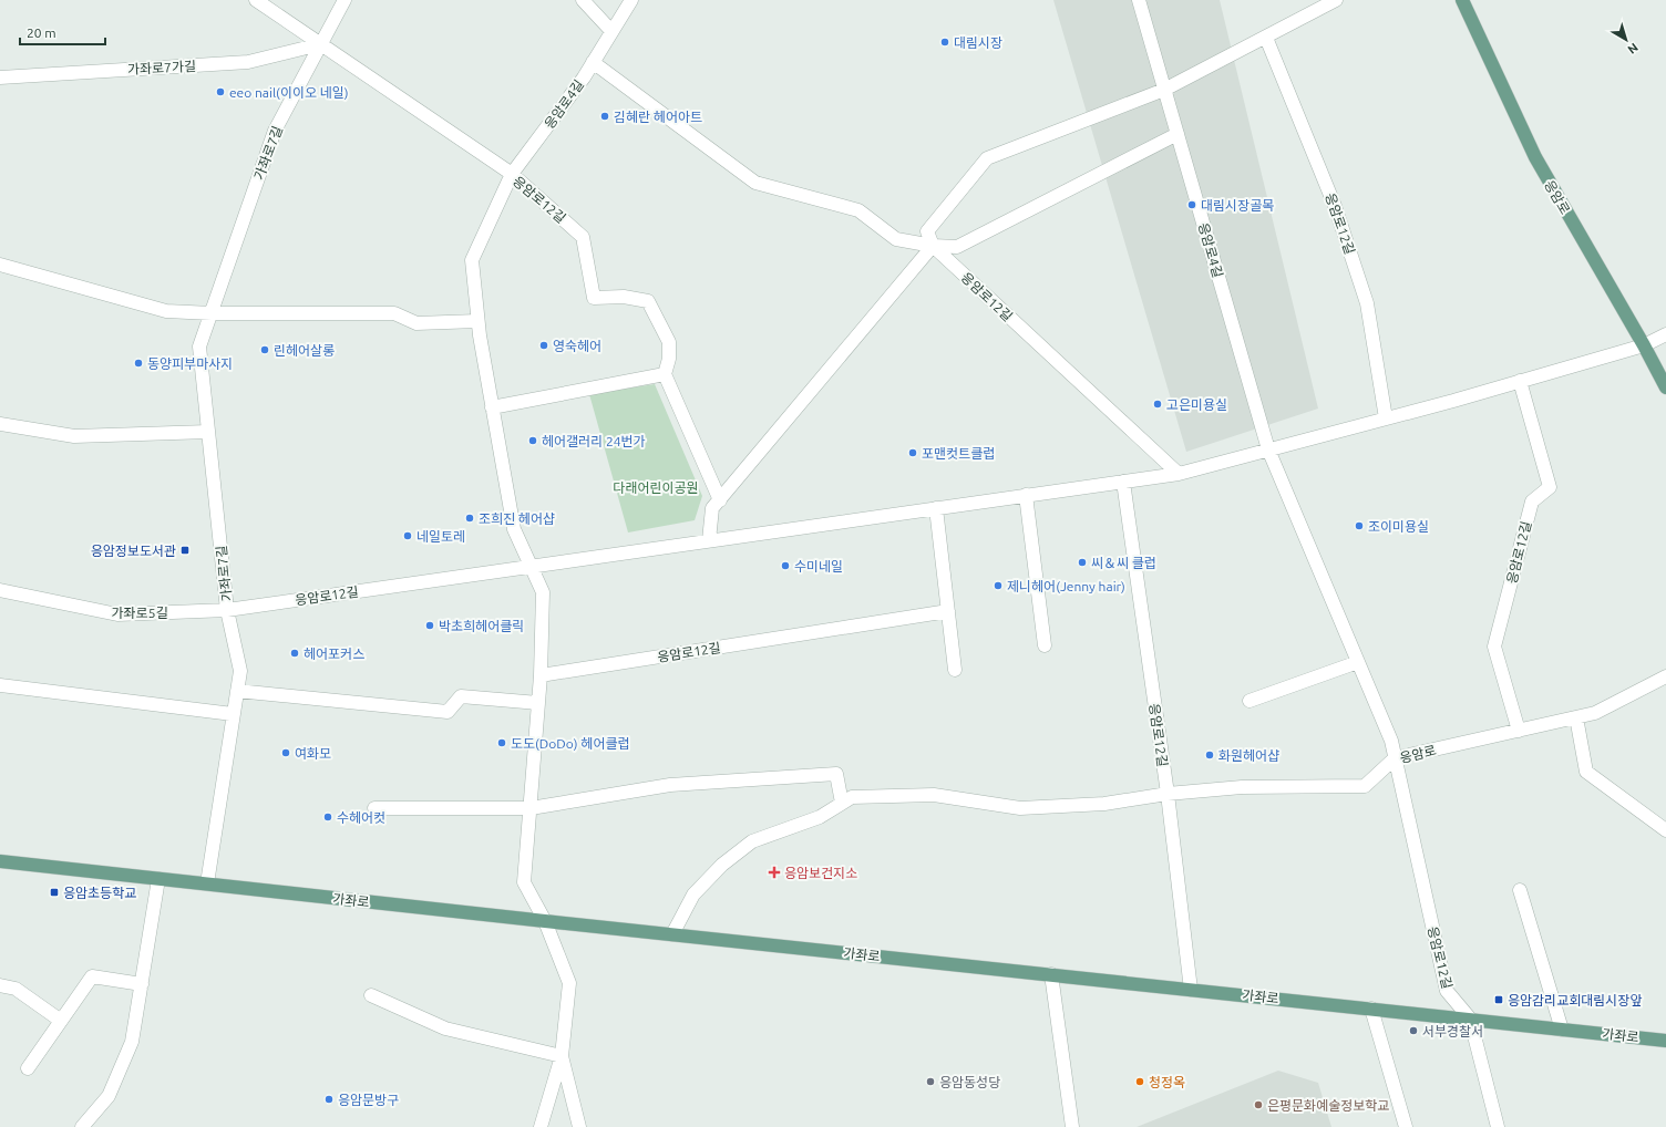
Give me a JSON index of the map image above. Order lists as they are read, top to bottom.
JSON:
{
  "streets": {
    "main road": ["응암로", "가좌로"],
    "street": [
      "가좌로7가길",
      "응암로4길",
      "가좌로7길",
      "응암로12길",
      "가좌로5길"
    ]
  },
  "crossings": [
    ["가좌로7가길", "가좌로7길"],
    ["응암로4길", "응암로12길"],
    ["가좌로7길", "응암로12길"],
    ["가좌로7길", "가좌로5길"],
    ["가좌로7길", "가좌로"],
    ["응암로", "응암로12길"],
    ["응암로12길", "가좌로5길"],
    ["응암로12길", "가좌로"]
  ],
  "parks": ["다래어린이공원"],
  "places": {
    "other": [
      "대림시장",
      "eeo nail(이이오 네일)",
      "김혜란 헤어아트",
      "대림시장골목",
      "영숙헤어",
      "린헤어살롱",
      "동양피부마사지",
      "고은미용실",
      "헤어갤러리 24번가",
      "포맨컷트클럽",
      "조희진 헤어샵",
      "조이미용실",
      "네일토레",
      "씨＆씨 클럽",
      "수미네일",
      "제니헤어(Jenny hair)",
      "박초희헤어클릭",
      "헤어포커스",
      "도도(DoDo) 헤어클럽",
      "여화모",
      "화원헤어샵",
      "수헤어컷",
      "서부경찰서",
      "응암동성당",
      "청정옥",
      "응암문방구",
      "은평문화예술정보학교"
    ],
    "transit": ["응암정보도서관", "응암초등학교", "응암감리교회대림시장앞"],
    "health": ["응암보건지소"]
  },
  "scale_bar": "20 m",
  "north": "bottom right"
}
